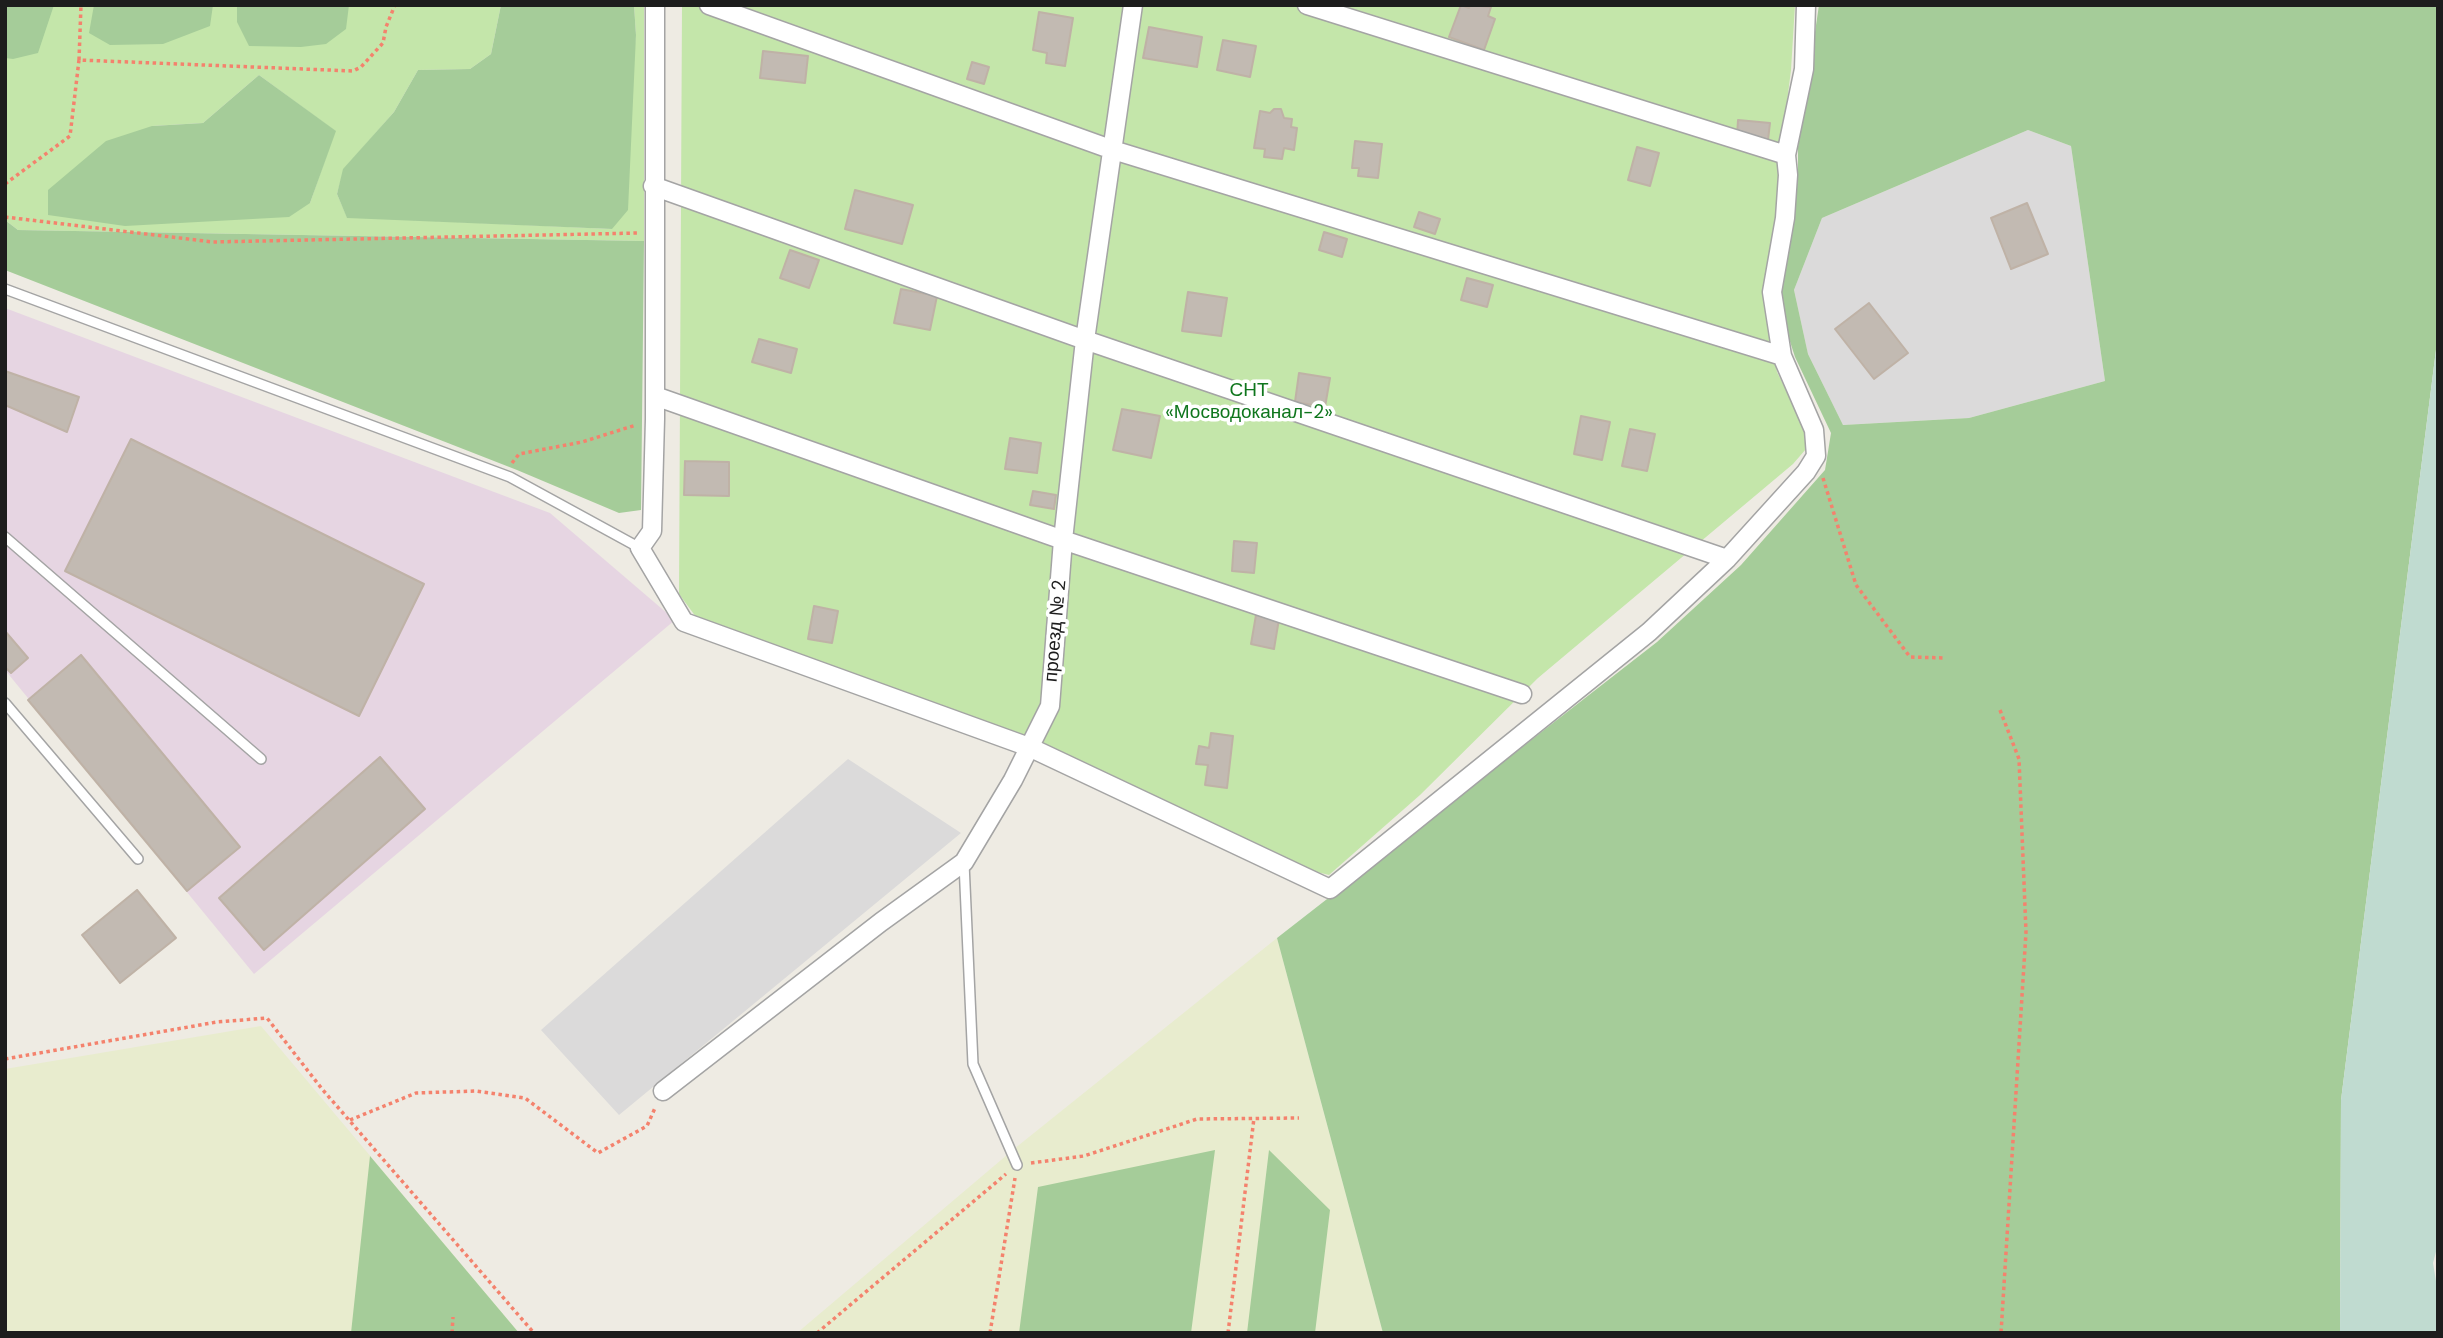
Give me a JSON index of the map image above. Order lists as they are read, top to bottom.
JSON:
{
  "streets": {
    "street": ["проезд № 2"]
  },
  "parks": ["СНТ «Мосводоканал-2»"]
}
